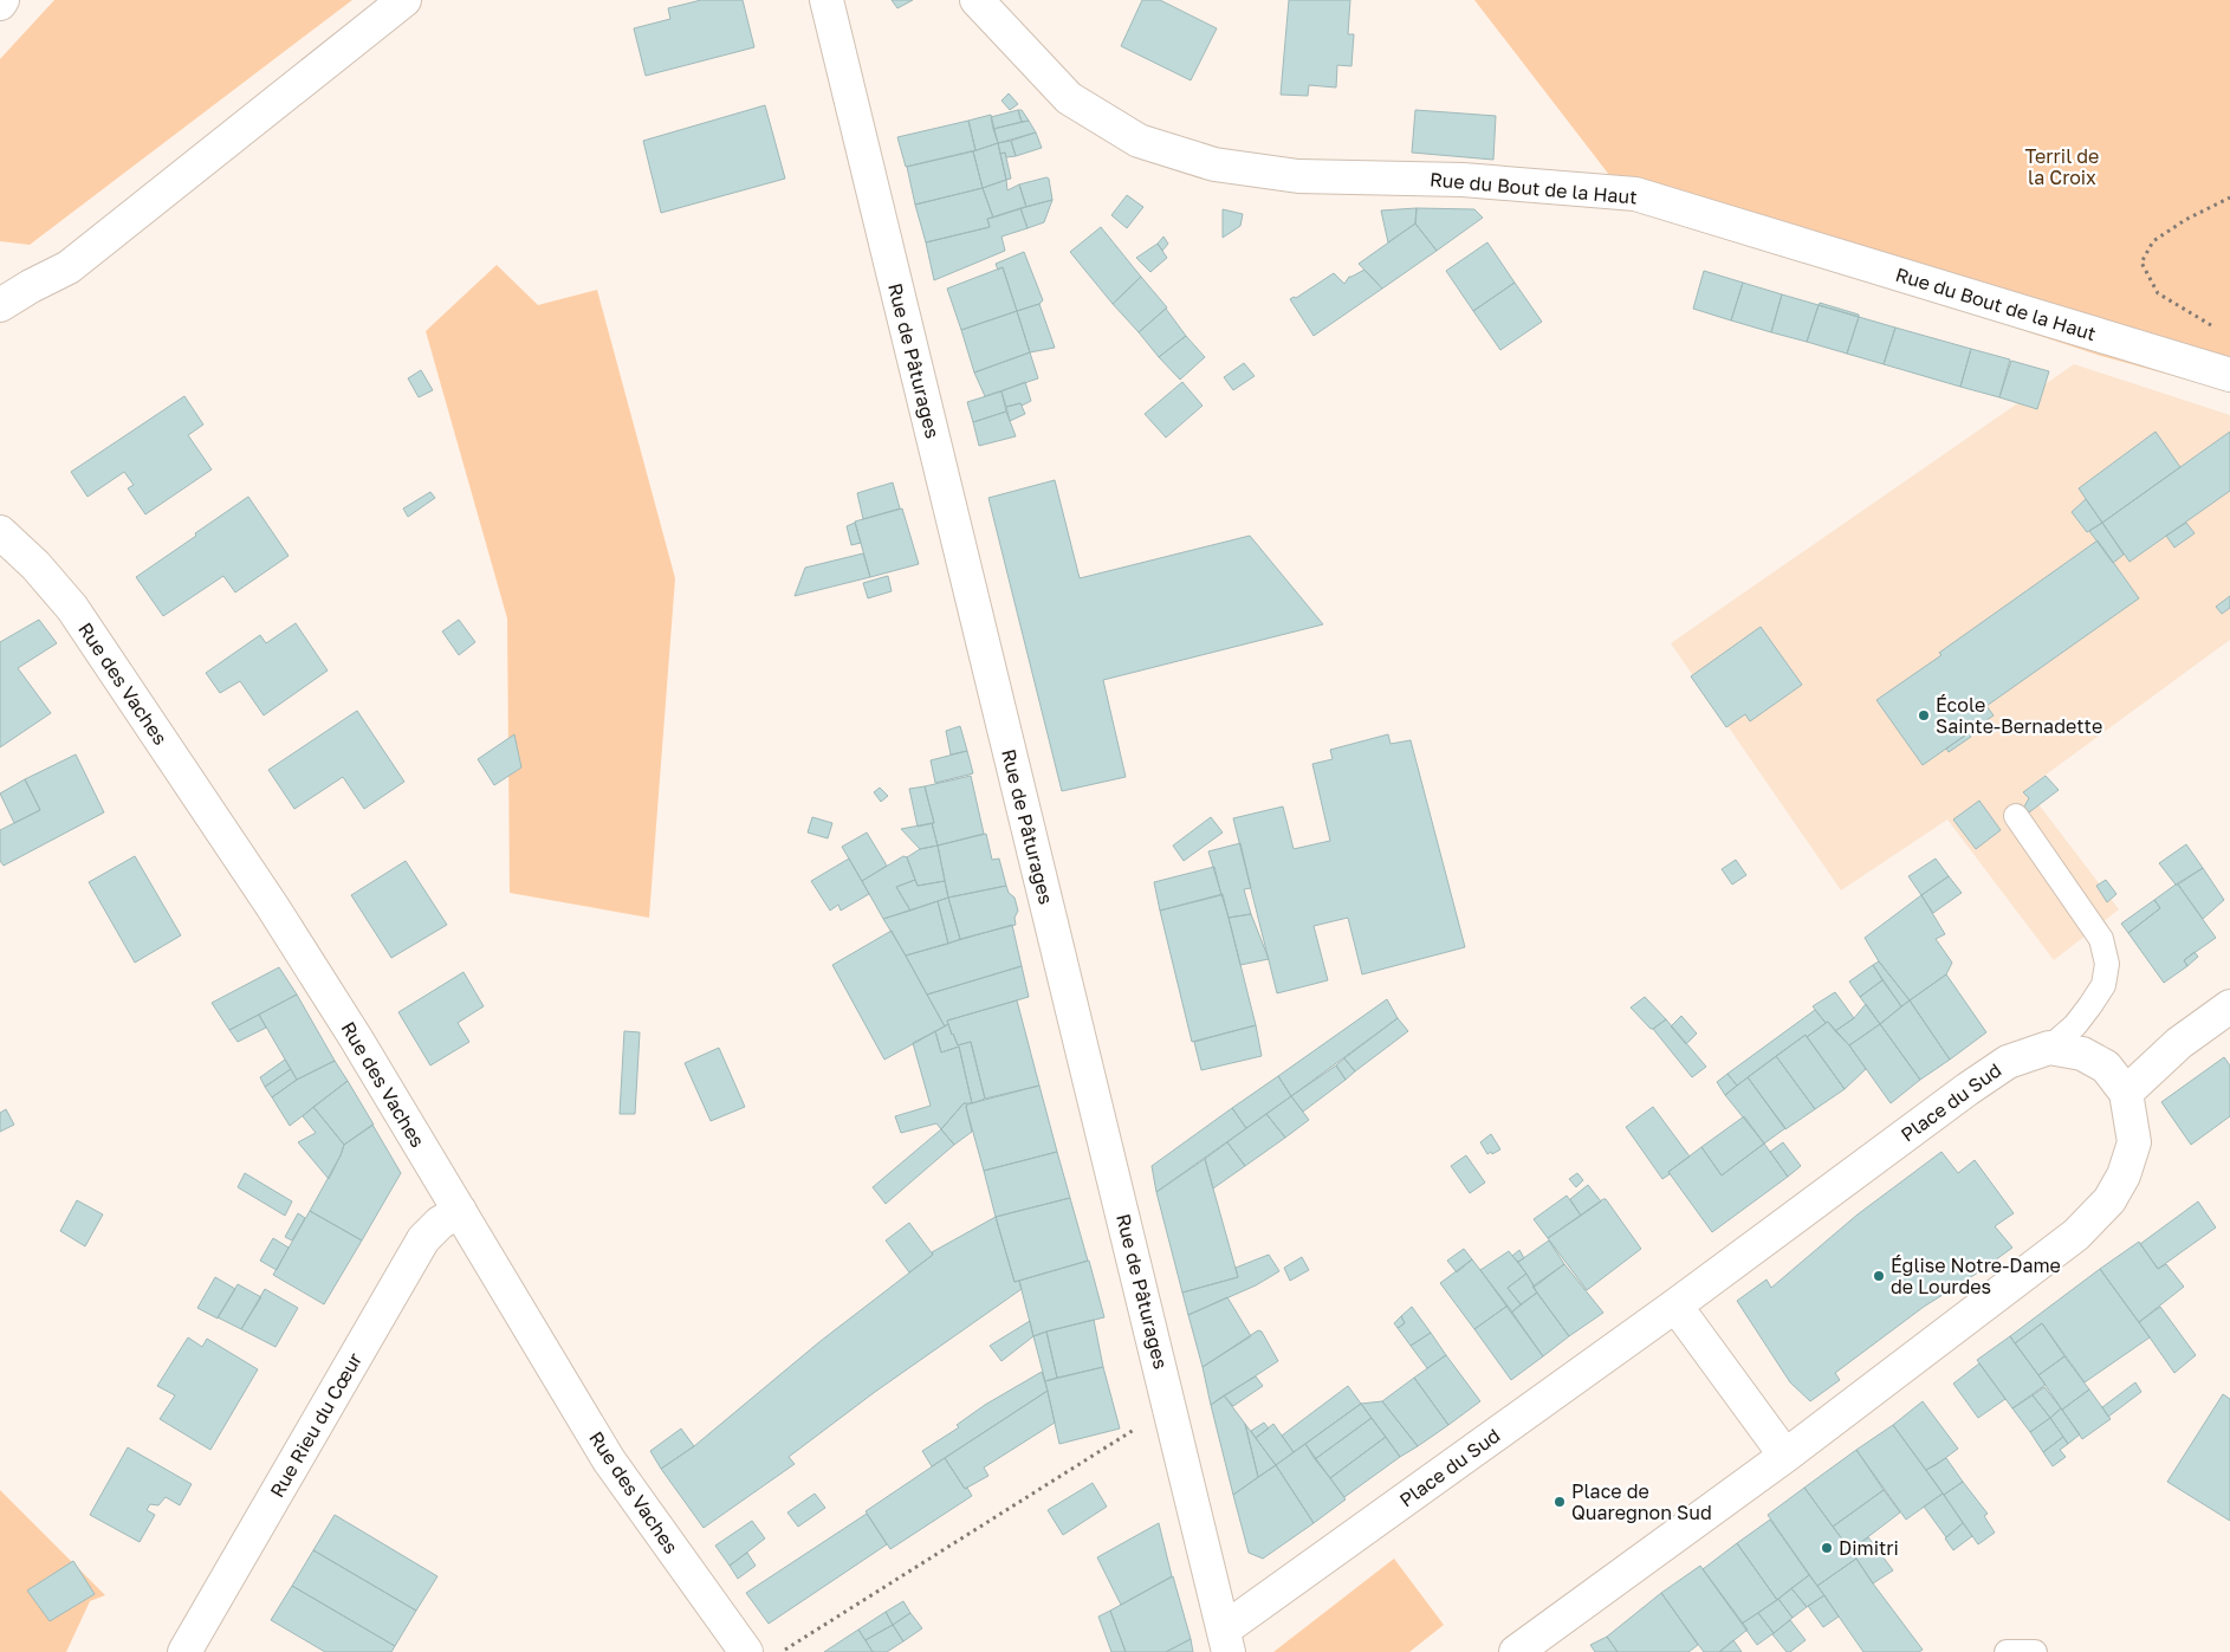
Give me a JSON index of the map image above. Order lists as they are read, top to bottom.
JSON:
{
  "streets": {
    "street": [
      "Rue du Bout de la Haut",
      "Rue de Pâturages",
      "Rue des Vaches",
      "Place du Sud",
      "Rue Rieu du Cœur"
    ]
  },
  "crossings": [
    ["Rue de Pâturages", "Place du Sud"],
    ["Rue des Vaches", "Rue Rieu du Cœur"]
  ],
  "parks": ["Terril de la Croix"],
  "places": [
    "École Sainte-Bernadette",
    "Église Notre-Dame de Lourdes",
    "Place de Quaregnon Sud",
    "Dimitri"
  ]
}
